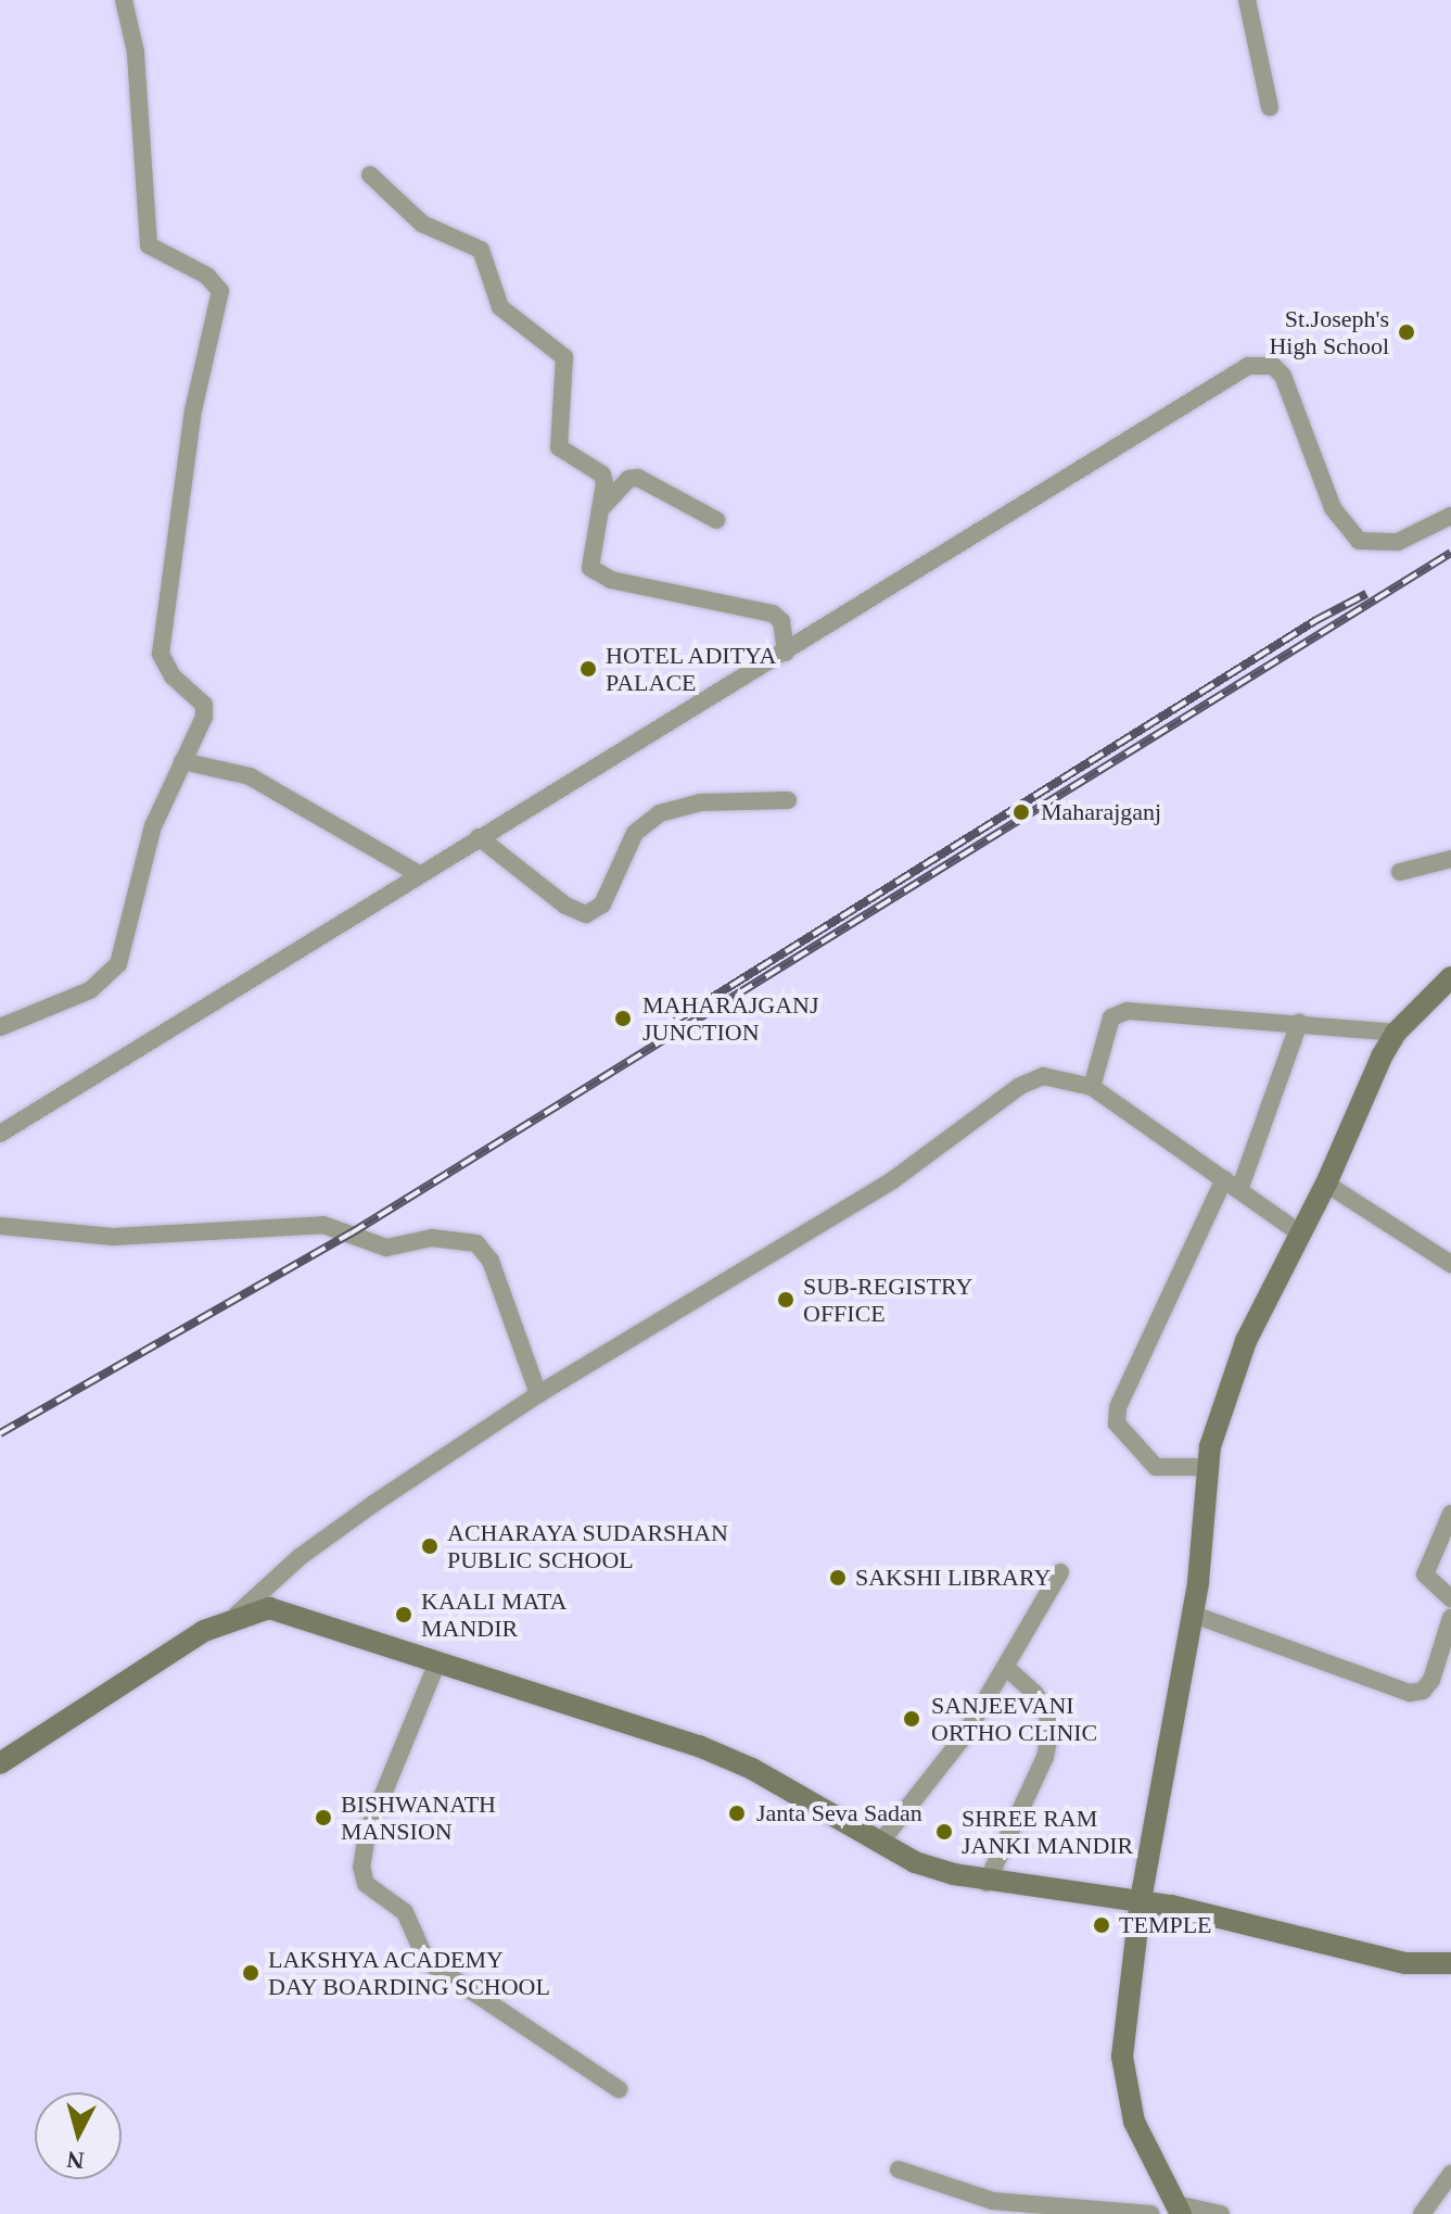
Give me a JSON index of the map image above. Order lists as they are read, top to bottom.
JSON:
{
  "places": [
    "St.Joseph's High School",
    "HOTEL ADITYA PALACE",
    "Maharajganj",
    "MAHARAJGANJ JUNCTION",
    "SUB-REGISTRY OFFICE",
    "ACHARAYA SUDARSHAN PUBLIC SCHOOL",
    "SAKSHI LIBRARY",
    "KAALI MATA MANDIR",
    "SANJEEVANI ORTHO CLINIC",
    "Janta Seva Sadan",
    "BISHWANATH MANSION",
    "SHREE RAM JANKI MANDIR",
    "TEMPLE",
    "LAKSHYA ACADEMY DAY BOARDING SCHOOL"
  ],
  "north": "bottom"
}
